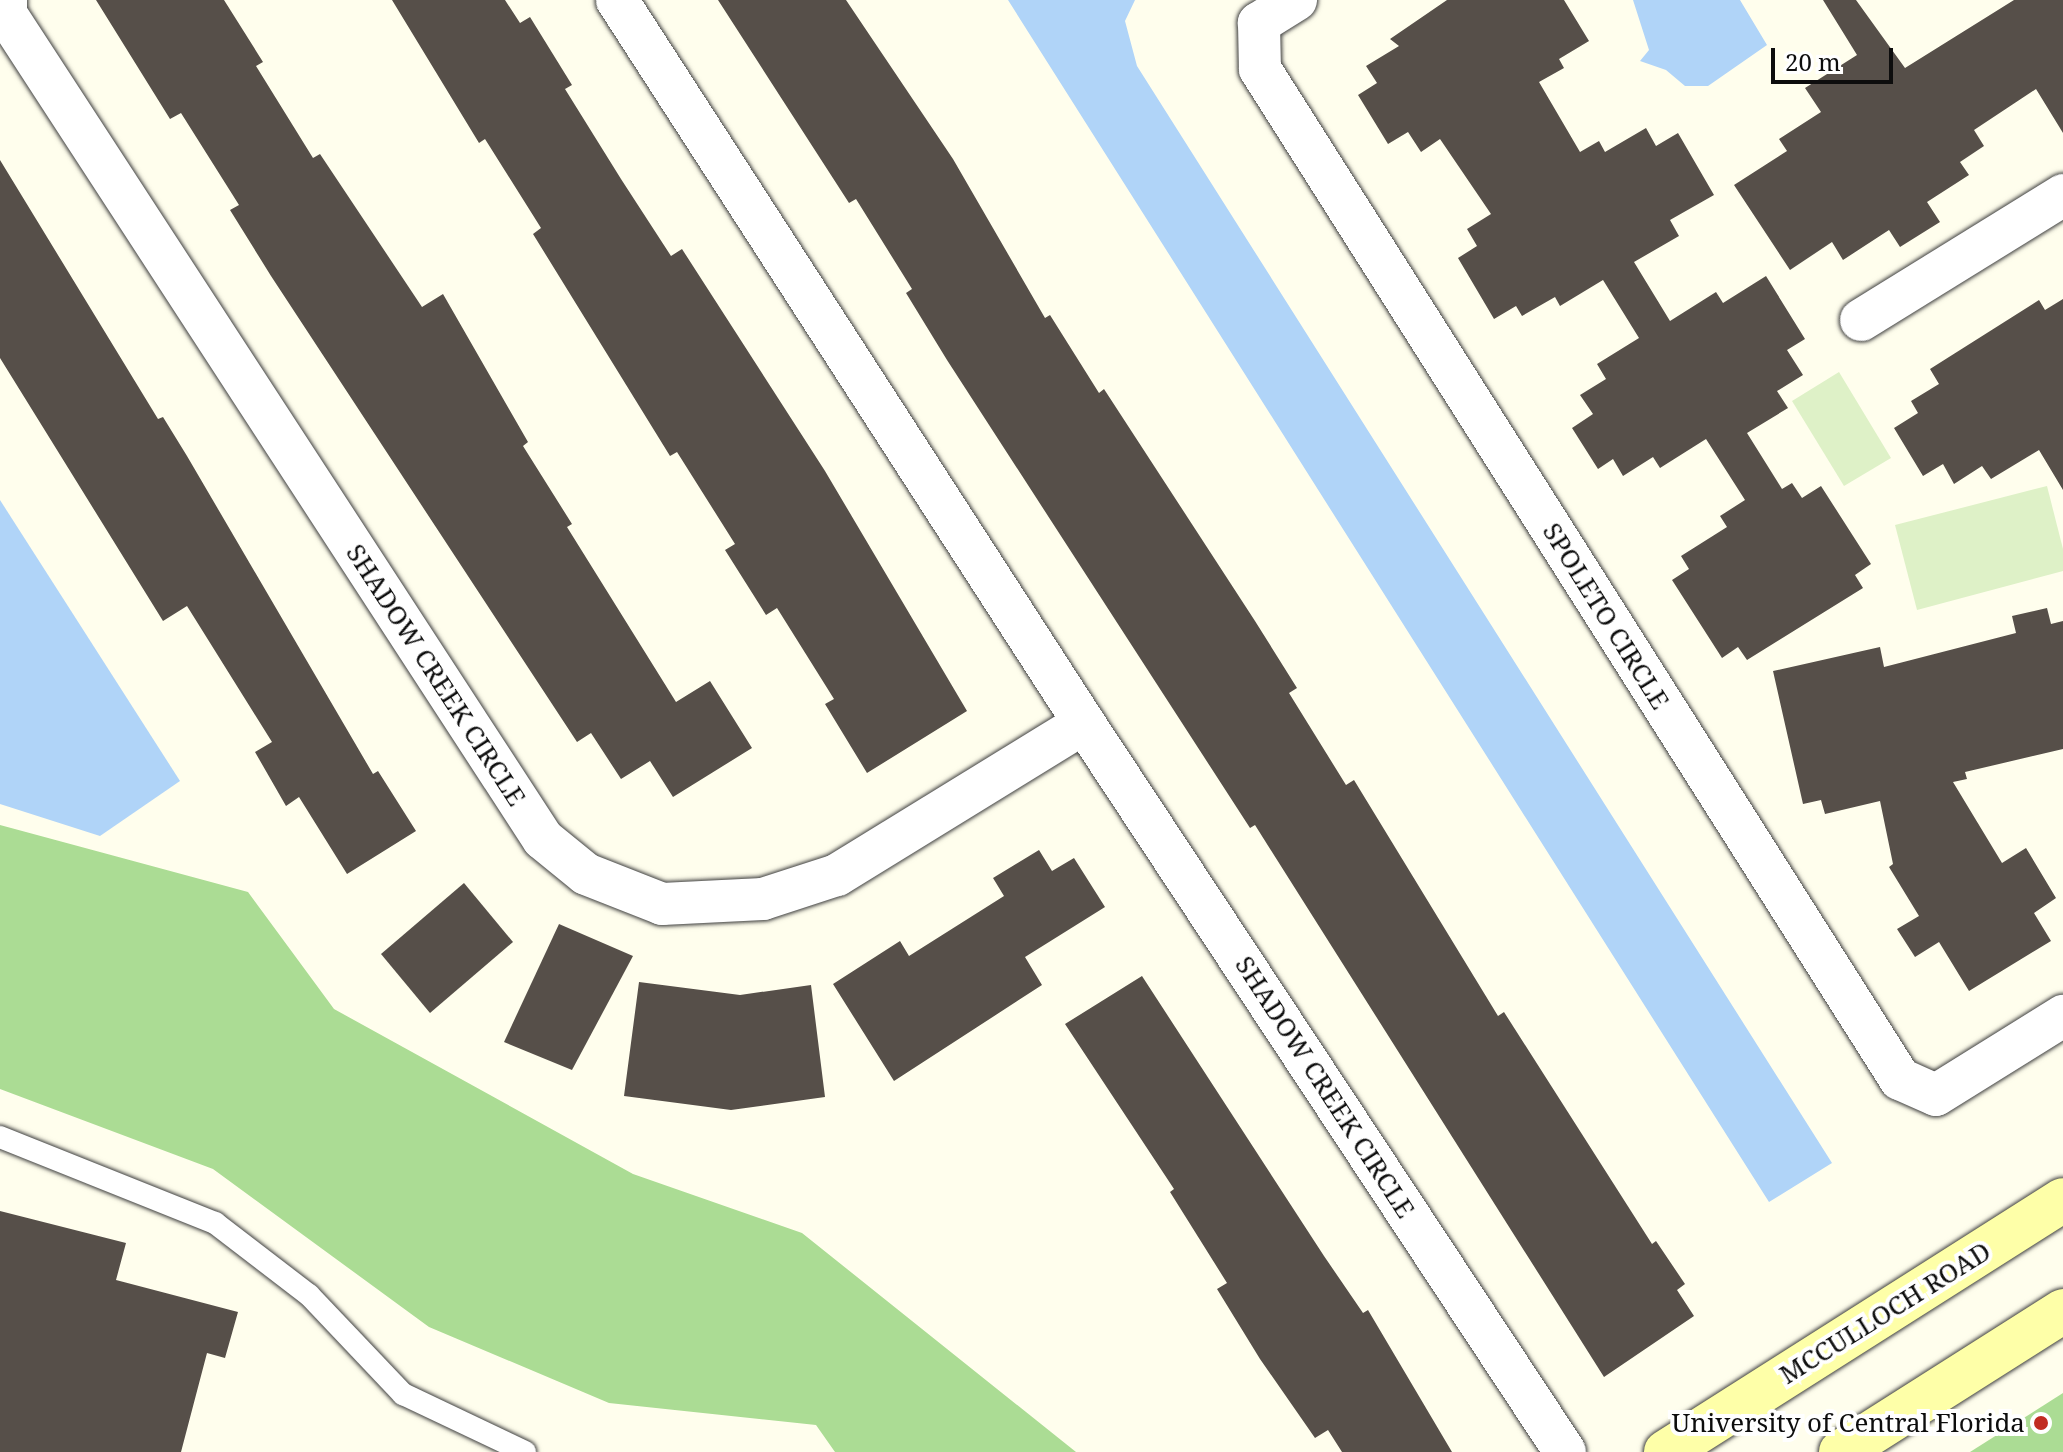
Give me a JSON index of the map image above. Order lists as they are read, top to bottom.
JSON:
{
  "streets": {
    "main road": ["MCCULLOCH ROAD"],
    "street": ["SPOLETO CIRCLE", "SHADOW CREEK CIRCLE"]
  },
  "places": ["University of Central Florida"],
  "scale_bar": "20 m"
}
